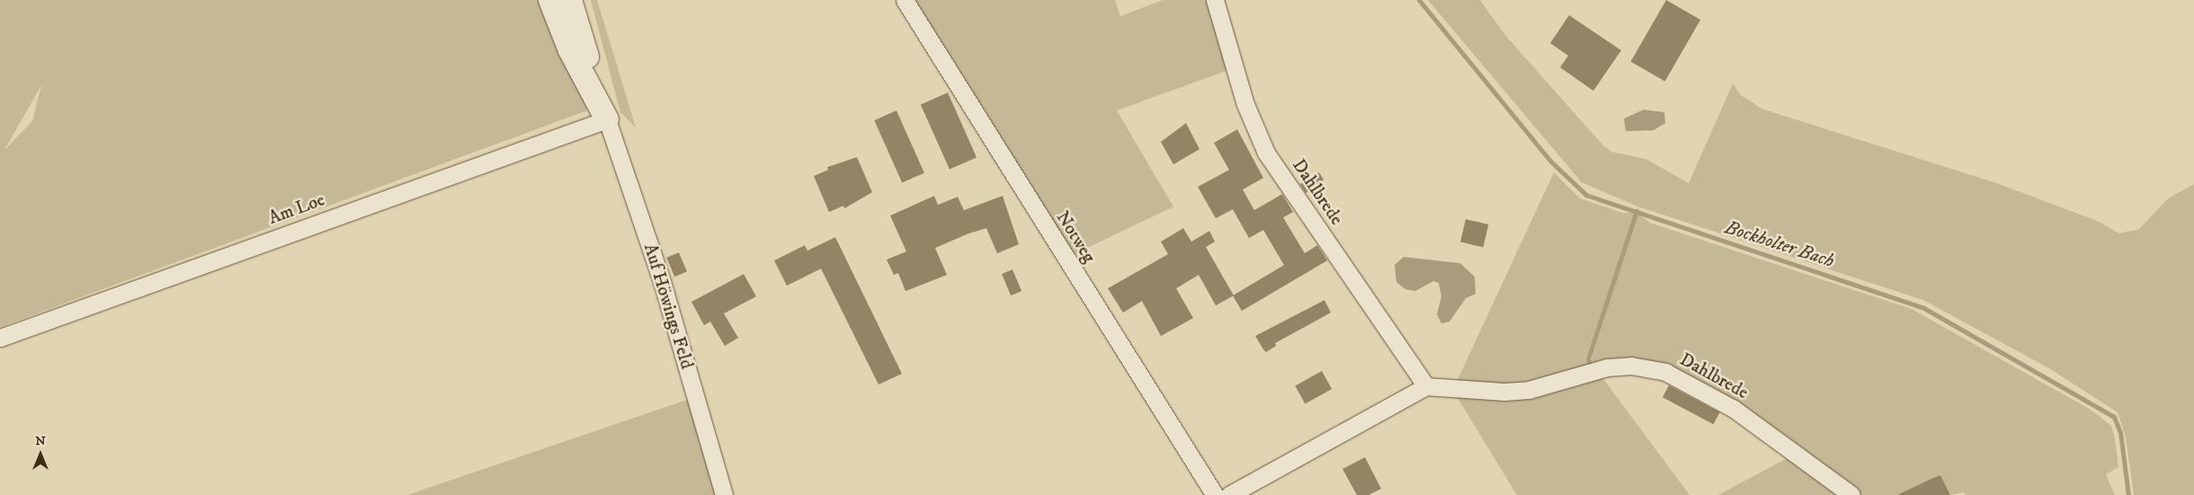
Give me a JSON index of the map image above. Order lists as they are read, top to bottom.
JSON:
{
  "streets": {
    "main road": ["Auf Höwings Feld"],
    "street": ["Dahlbrede", "Am Loe", "Notweg"]
  },
  "crossings": [
    ["Am Loe", "Auf Höwings Feld"]
  ],
  "water": ["Bockholter Bach"],
  "north": "top"
}
